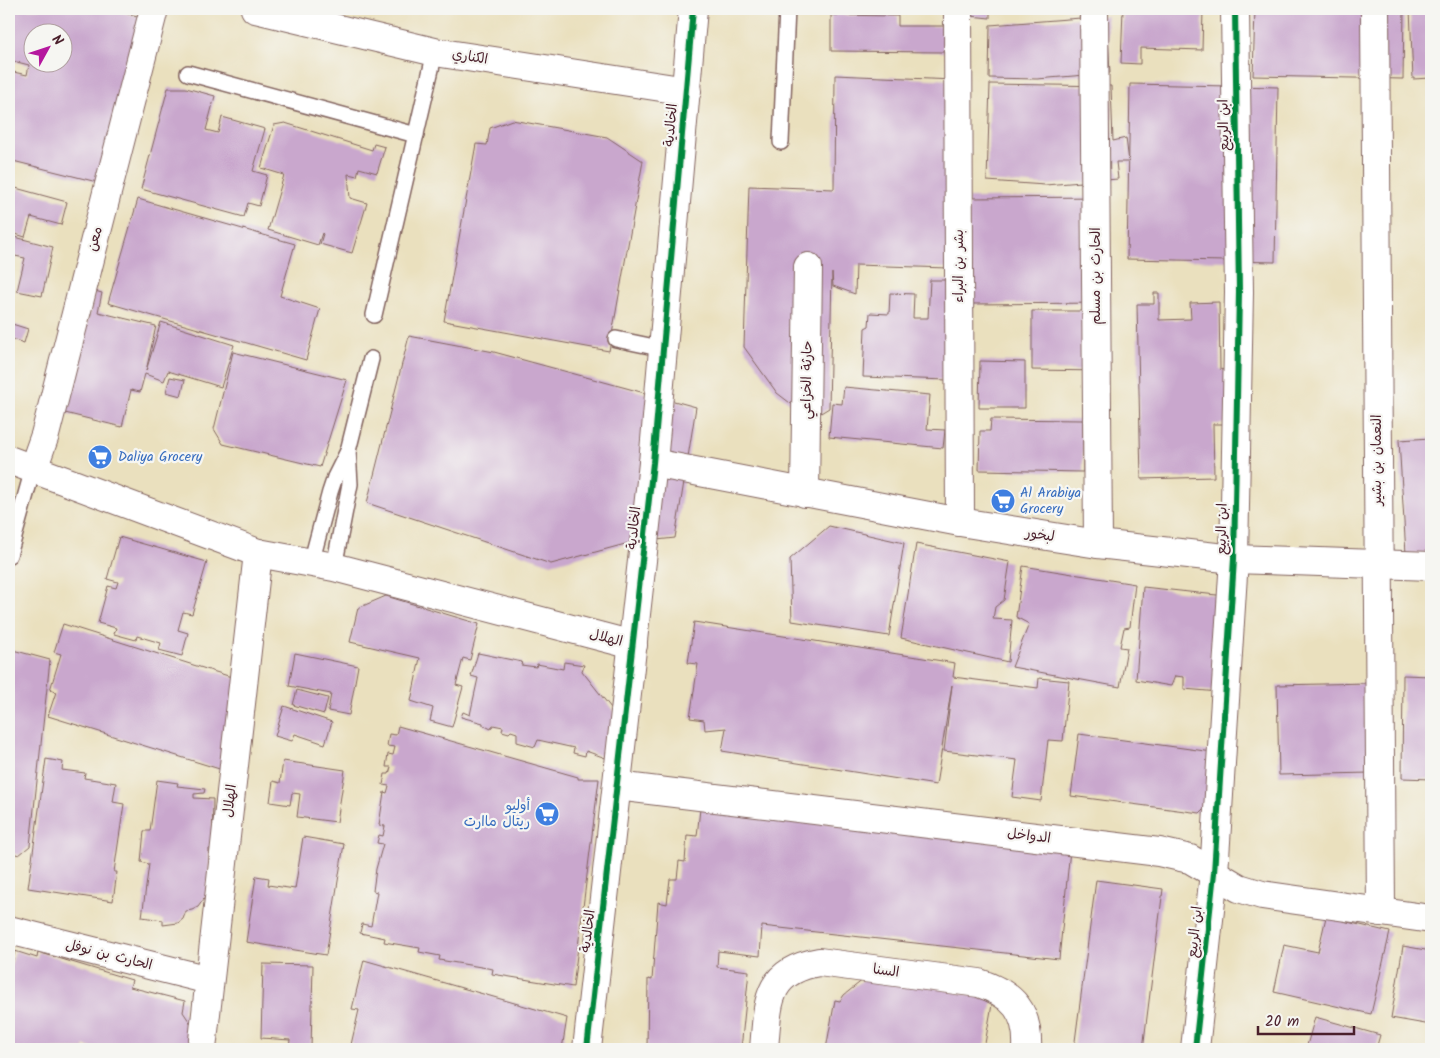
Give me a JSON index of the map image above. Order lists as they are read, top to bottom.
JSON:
{
  "streets": {
    "street": [
      "الكناري",
      "الخالدية",
      "ابن الربيع",
      "معن",
      "بشر بن البراء",
      "الحارث بن مسلم",
      "حارثة الخزاعي",
      "النعمان بن بشير",
      "لبخور",
      "الهلال",
      "الدواخل",
      "الحارث بن نوفل",
      "السنا"
    ]
  },
  "crossings": [
    ["الكناري", "الخالدية"],
    ["الخالدية", "لبخور"],
    ["الخالدية", "الهلال"],
    ["الخالدية", "الدواخل"],
    ["ابن الربيع", "لبخور"],
    ["ابن الربيع", "الدواخل"],
    ["معن", "الهلال"],
    ["بشر بن البراء", "لبخور"],
    ["الحارث بن مسلم", "لبخور"],
    ["حارثة الخزاعي", "لبخور"],
    ["النعمان بن بشير", "لبخور"],
    ["النعمان بن بشير", "الدواخل"],
    ["الهلال", "الحارث بن نوفل"]
  ],
  "places": {
    "supermarket": ["Daliya Grocery", "Al Arabiya Grocery", "أوليو ريتال ماارت"]
  },
  "scale_bar": "20 m",
  "north": "top right"
}
